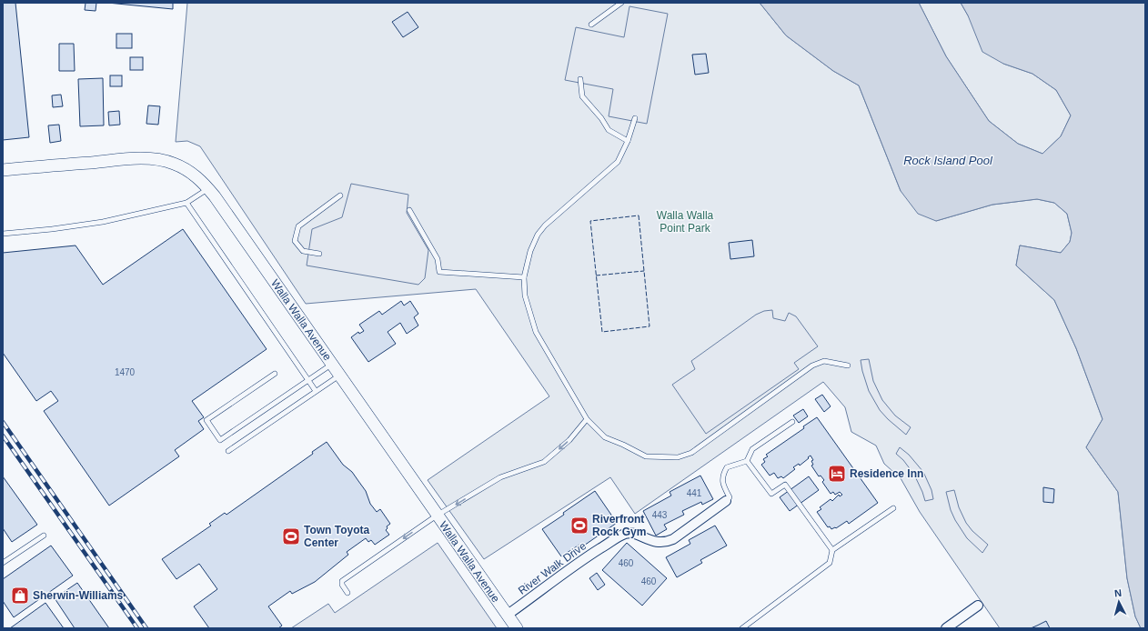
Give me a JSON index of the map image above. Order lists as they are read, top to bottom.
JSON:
{
  "streets": {
    "street": ["Walla Walla Avenue", "River Walk Drive"]
  },
  "crossings": [
    ["Walla Walla Avenue", "River Walk Drive"]
  ],
  "water": ["Rock Island Pool"],
  "parks": ["Walla Walla Point Park"],
  "places": {
    "hotel": ["Residence Inn"],
    "sports": ["Riverfront Rock Gym", "Town Toyota Center"],
    "shop": ["Sherwin-Williams"]
  },
  "house_numbers": [
    "1470",
    "441",
    "443",
    "460",
    "460"
  ],
  "north": "top"
}
